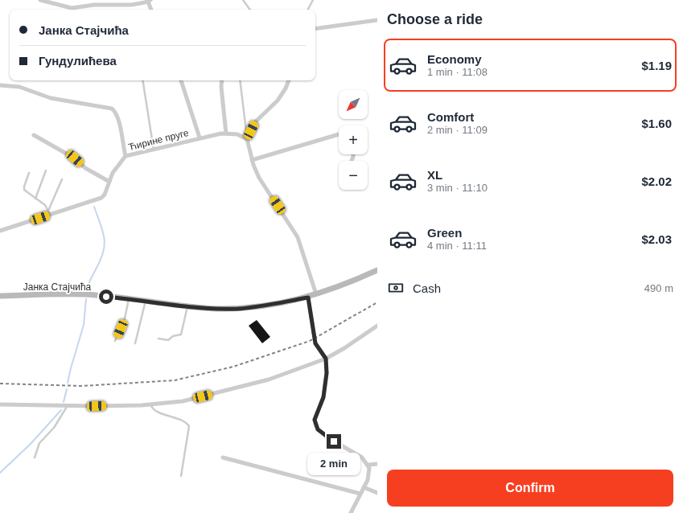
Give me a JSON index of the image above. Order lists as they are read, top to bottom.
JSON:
{
  "streets": {
    "street": ["Ћирине пруге", "Јанка Стајчића"]
  },
  "north": "bottom left",
  "page": {
    "heading": "Choose a ride",
    "banner": ["Јанка Стајчића", "Гундулићева"],
    "list": [
      {
        "name": "Economy",
        "note": "1 min · 11:08",
        "value": "$1.19"
      },
      {
        "name": "Comfort",
        "note": "2 min · 11:09",
        "value": "$1.60"
      },
      {
        "name": "XL",
        "note": "3 min · 11:10",
        "value": "$2.02"
      },
      {
        "name": "Green",
        "note": "4 min · 11:11",
        "value": "$2.03"
      }
    ],
    "map_buttons": ["+", "−"],
    "pay": ["Cash", "490 m"],
    "bubble": "2 min",
    "buttons": "Confirm"
  }
}
